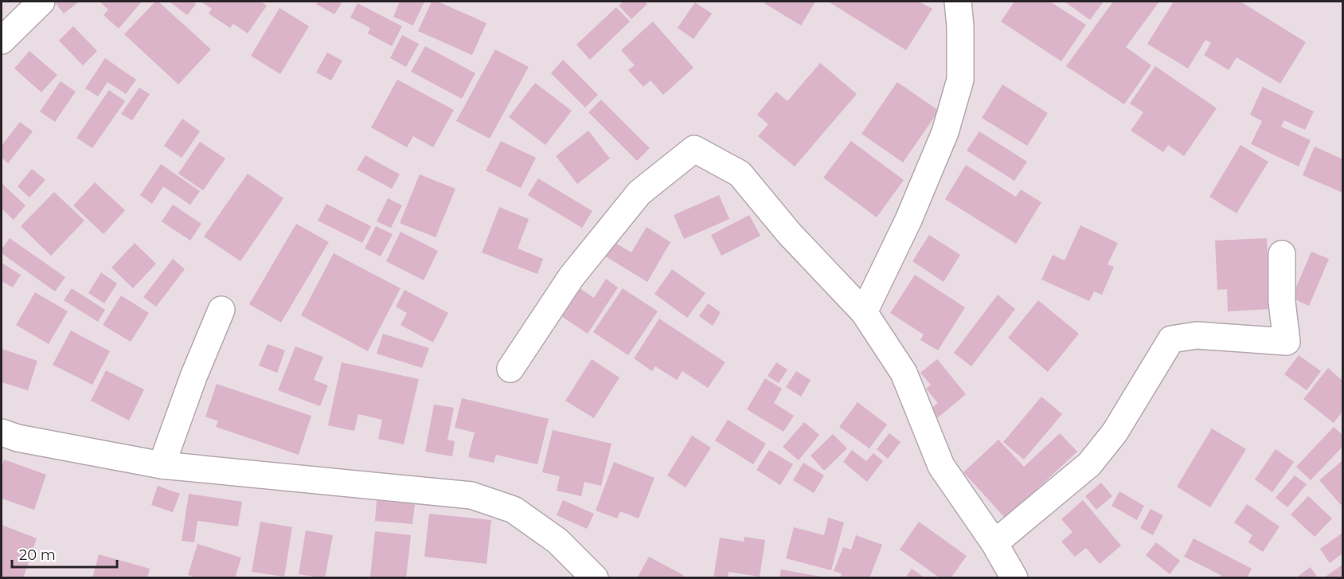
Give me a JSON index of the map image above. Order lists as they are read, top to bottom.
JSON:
{
  "scale_bar": "20 m"
}
